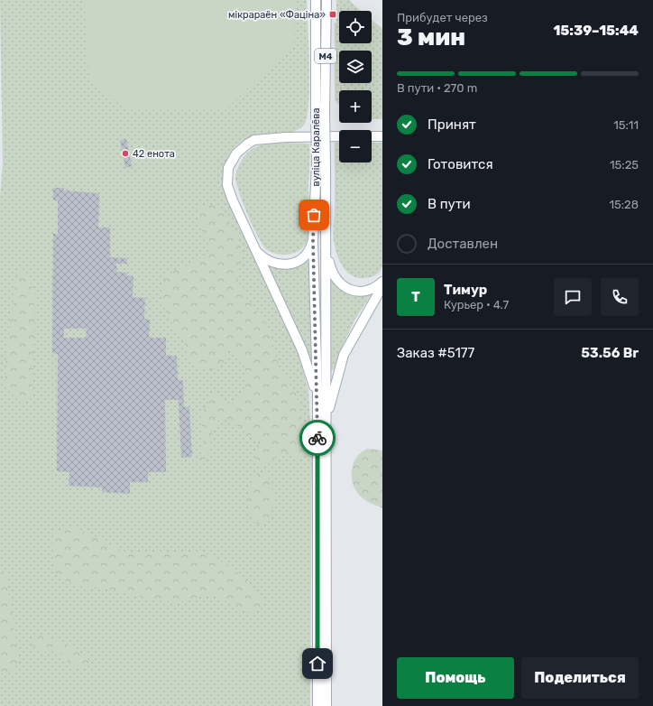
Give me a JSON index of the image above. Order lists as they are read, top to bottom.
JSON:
{
  "streets": {
    "main road": ["М4", "вуліца Каралёва"]
  },
  "places": {
    "transit": ["мікрараён «Фаціна»"],
    "other": ["42 енота"]
  },
  "page": {
    "heading": ["3 мин", "Прибудет через", "15:39–15:44"],
    "panel": [
      "Тимур",
      "Курьер · 4.7",
      "Заказ #5177",
      "53.56 Br"
    ],
    "map_buttons": ["+", "−"],
    "bar": "В пути · 270 m",
    "list": [
      ["Принят", "15:11"],
      ["Готовится", "15:25"],
      ["В пути", "15:28"],
      "Доставлен"
    ],
    "round": "Т",
    "buttons": ["Помощь", "Поделиться"]
  }
}
